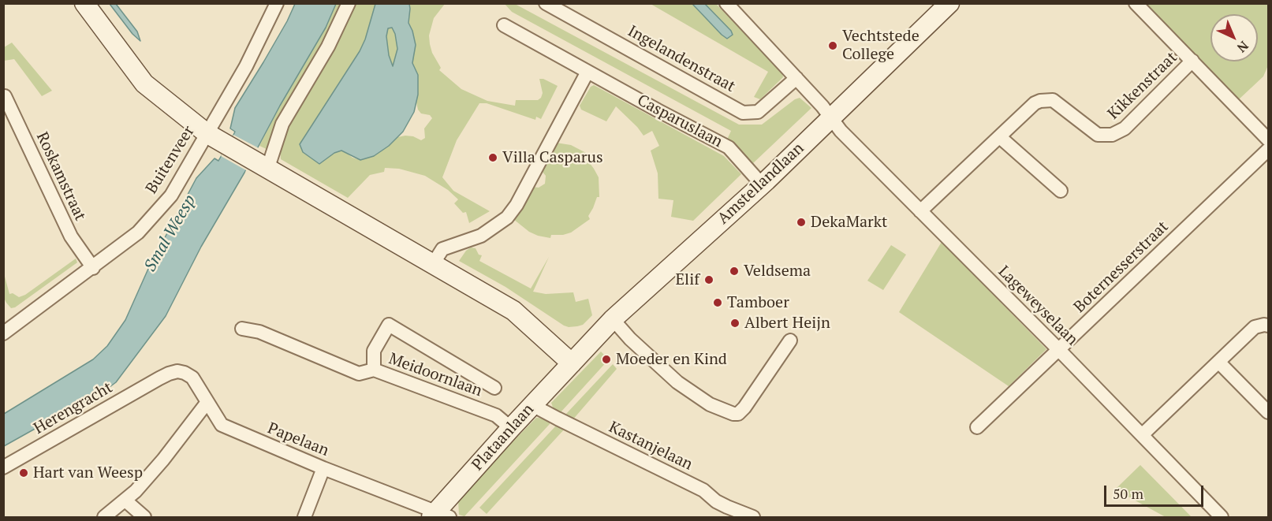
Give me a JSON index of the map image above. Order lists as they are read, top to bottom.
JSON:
{
  "streets": {
    "main road": ["Amstellandlaan", "Plataanlaan"],
    "street": [
      "Ingelandenstraat",
      "Kikkenstraat",
      "Casparuslaan",
      "Buitenveer",
      "Roskamstraat",
      "Boternesserstraat",
      "Lageweyselaan",
      "Meidoornlaan",
      "Herengracht",
      "Papelaan",
      "Kastanjelaan"
    ]
  },
  "crossings": [
    ["Ingelandenstraat", "Lageweyselaan"],
    ["Kikkenstraat", "Lageweyselaan"],
    ["Casparuslaan", "Amstellandlaan"],
    ["Buitenveer", "Roskamstraat"],
    ["Amstellandlaan", "Lageweyselaan"],
    ["Amstellandlaan", "Plataanlaan"],
    ["Boternesserstraat", "Lageweyselaan"],
    ["Meidoornlaan", "Plataanlaan"],
    ["Herengracht", "Papelaan"],
    ["Plataanlaan", "Papelaan"],
    ["Plataanlaan", "Kastanjelaan"]
  ],
  "water": ["Smal Weesp"],
  "places": [
    "Vechtstede College",
    "Villa Casparus",
    "DekaMarkt",
    "Veldsema",
    "Elif",
    "Tamboer",
    "Albert Heijn",
    "Moeder en Kind",
    "Hart van Weesp"
  ],
  "scale_bar": "50 m",
  "north": "bottom right"
}
